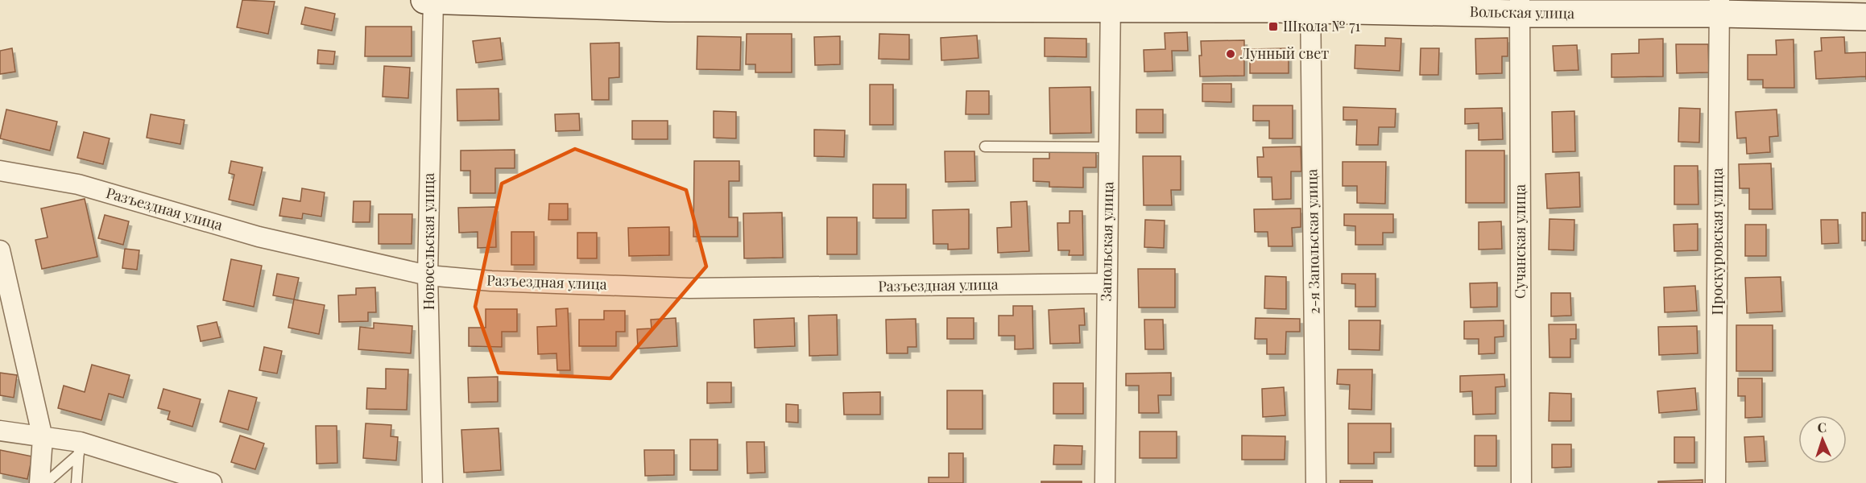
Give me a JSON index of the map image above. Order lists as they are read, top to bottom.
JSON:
{
  "streets": {
    "street": [
      "Вольская улица",
      "Разъездная улица",
      "Новосельская улица",
      "Запольская улица",
      "2-я Запольская улица",
      "Сучанская улица",
      "Проскуровская улица"
    ]
  },
  "crossings": [
    ["Вольская улица", "Новосельская улица"],
    ["Вольская улица", "Запольская улица"],
    ["Вольская улица", "2-я Запольская улица"],
    ["Вольская улица", "Сучанская улица"],
    ["Вольская улица", "Проскуровская улица"],
    ["Разъездная улица", "Новосельская улица"],
    ["Разъездная улица", "Запольская улица"]
  ],
  "places": {
    "transit": ["Школа № 71"],
    "other": ["Лунный свет"]
  },
  "north": "top"
}
